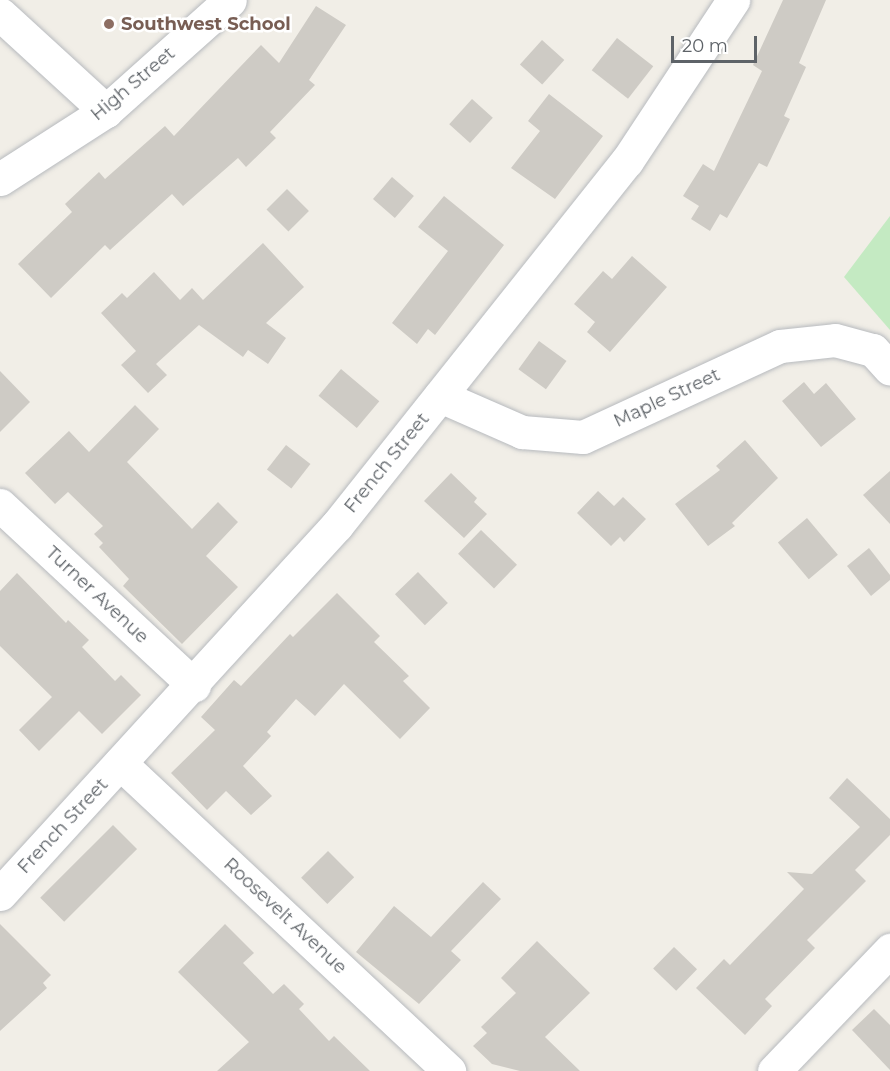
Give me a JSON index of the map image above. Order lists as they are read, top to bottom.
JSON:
{
  "streets": {
    "street": [
      "High Street",
      "Maple Street",
      "French Street",
      "Turner Avenue",
      "Roosevelt Avenue"
    ]
  },
  "crossings": [
    ["Maple Street", "French Street"],
    ["French Street", "Turner Avenue"],
    ["French Street", "Roosevelt Avenue"]
  ],
  "places": ["Southwest School"],
  "scale_bar": "20 m"
}
